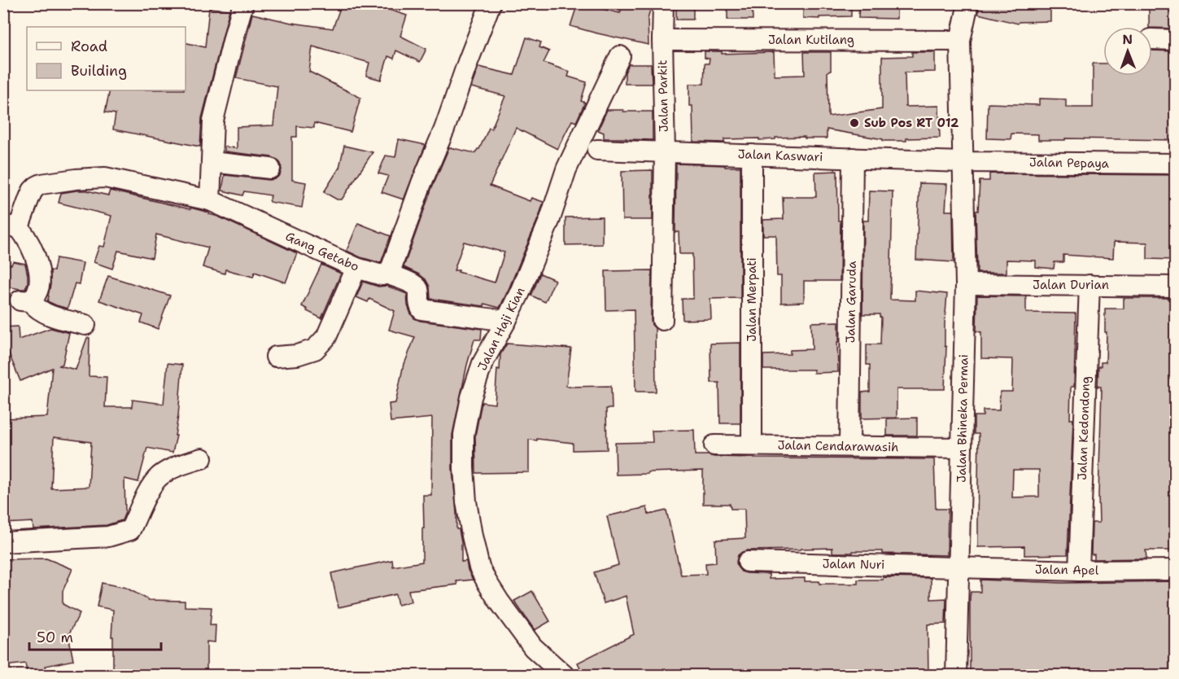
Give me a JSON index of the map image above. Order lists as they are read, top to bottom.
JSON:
{
  "streets": {
    "street": [
      "Jalan Kutilang",
      "Jalan Parkit",
      "Jalan Kaswari",
      "Jalan Pepaya",
      "Gang Getabo",
      "Jalan Durian",
      "Jalan Merpati",
      "Jalan Garuda",
      "Jalan Haji Kian",
      "Jalan Bhineka Permai",
      "Jalan Kedondong",
      "Jalan Cendarawasih",
      "Jalan Nuri",
      "Jalan Apel"
    ]
  },
  "crossings": [
    ["Jalan Kutilang", "Jalan Parkit"],
    ["Jalan Kutilang", "Jalan Bhineka Permai"],
    ["Jalan Parkit", "Jalan Kaswari"],
    ["Jalan Kaswari", "Jalan Pepaya"],
    ["Jalan Kaswari", "Jalan Merpati"],
    ["Jalan Kaswari", "Jalan Garuda"],
    ["Jalan Kaswari", "Jalan Bhineka Permai"],
    ["Jalan Pepaya", "Jalan Bhineka Permai"],
    ["Gang Getabo", "Jalan Haji Kian"],
    ["Jalan Durian", "Jalan Bhineka Permai"],
    ["Jalan Durian", "Jalan Kedondong"],
    ["Jalan Merpati", "Jalan Cendarawasih"],
    ["Jalan Garuda", "Jalan Cendarawasih"],
    ["Jalan Bhineka Permai", "Jalan Cendarawasih"],
    ["Jalan Bhineka Permai", "Jalan Nuri"],
    ["Jalan Bhineka Permai", "Jalan Apel"],
    ["Jalan Kedondong", "Jalan Apel"],
    ["Jalan Nuri", "Jalan Apel"]
  ],
  "places": ["Sub Pos RT 012"],
  "legend": ["Road", "Building"],
  "scale_bar": "50 m",
  "north": "top"
}
